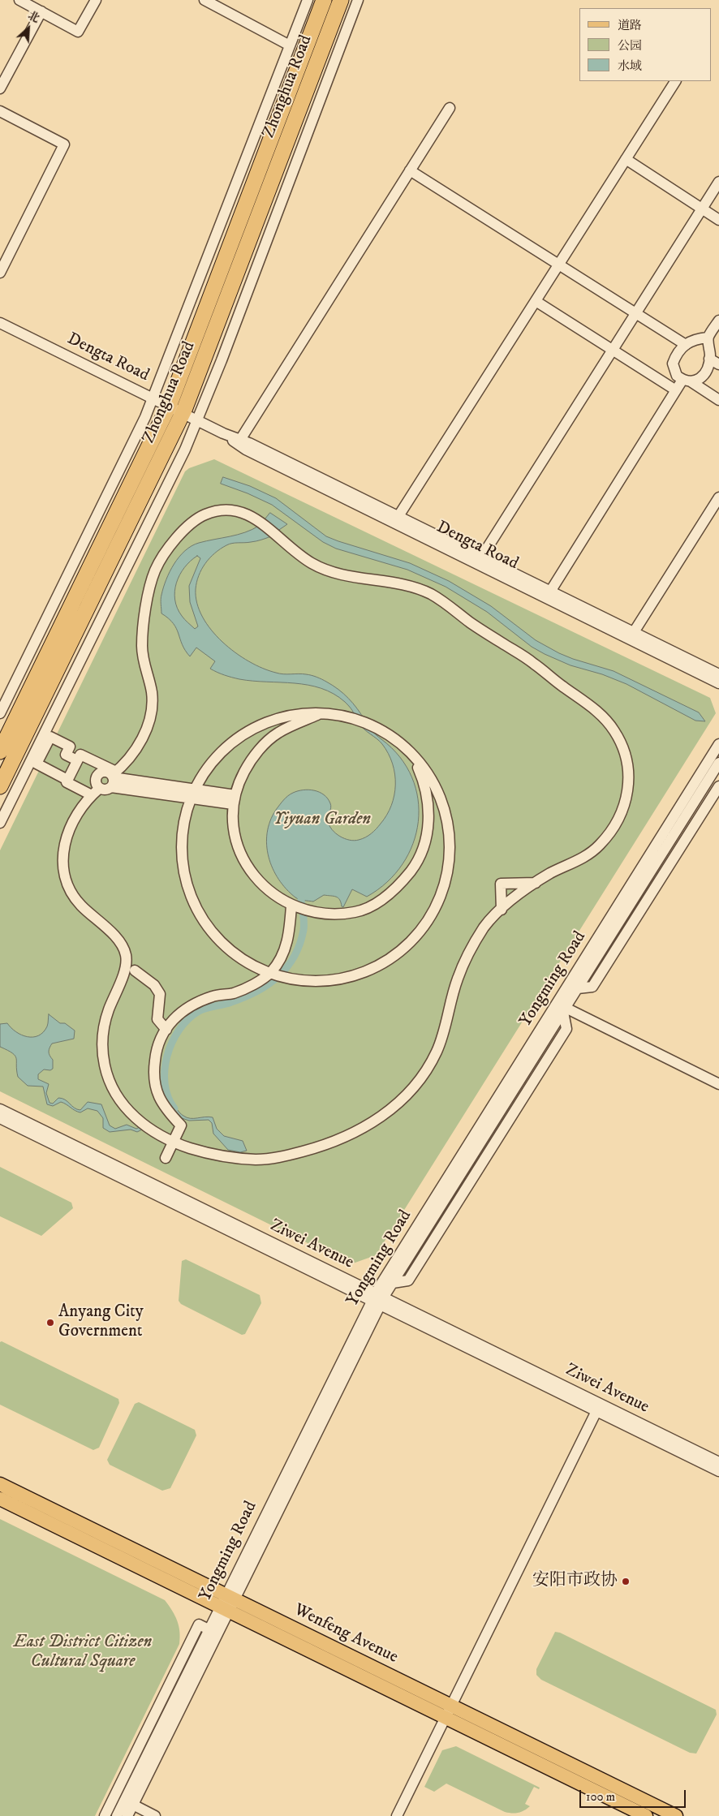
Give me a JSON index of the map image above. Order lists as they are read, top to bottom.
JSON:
{
  "streets": {
    "highway": ["Zhonghua Road"],
    "main road": ["Wenfeng Avenue"],
    "street": ["Dengta Road", "Yongming Road", "Ziwei Avenue"]
  },
  "crossings": [
    ["Zhonghua Road", "Dengta Road"],
    ["Yongming Road", "Ziwei Avenue"],
    ["Yongming Road", "Wenfeng Avenue"]
  ],
  "parks": ["Yiyuan Garden", "East District Citizen Cultural Square"],
  "places": ["Anyang City Government", "安阳市政协"],
  "legend": ["道路", "公园", "水域"],
  "scale_bar": "100 m",
  "north": "top right"
}
